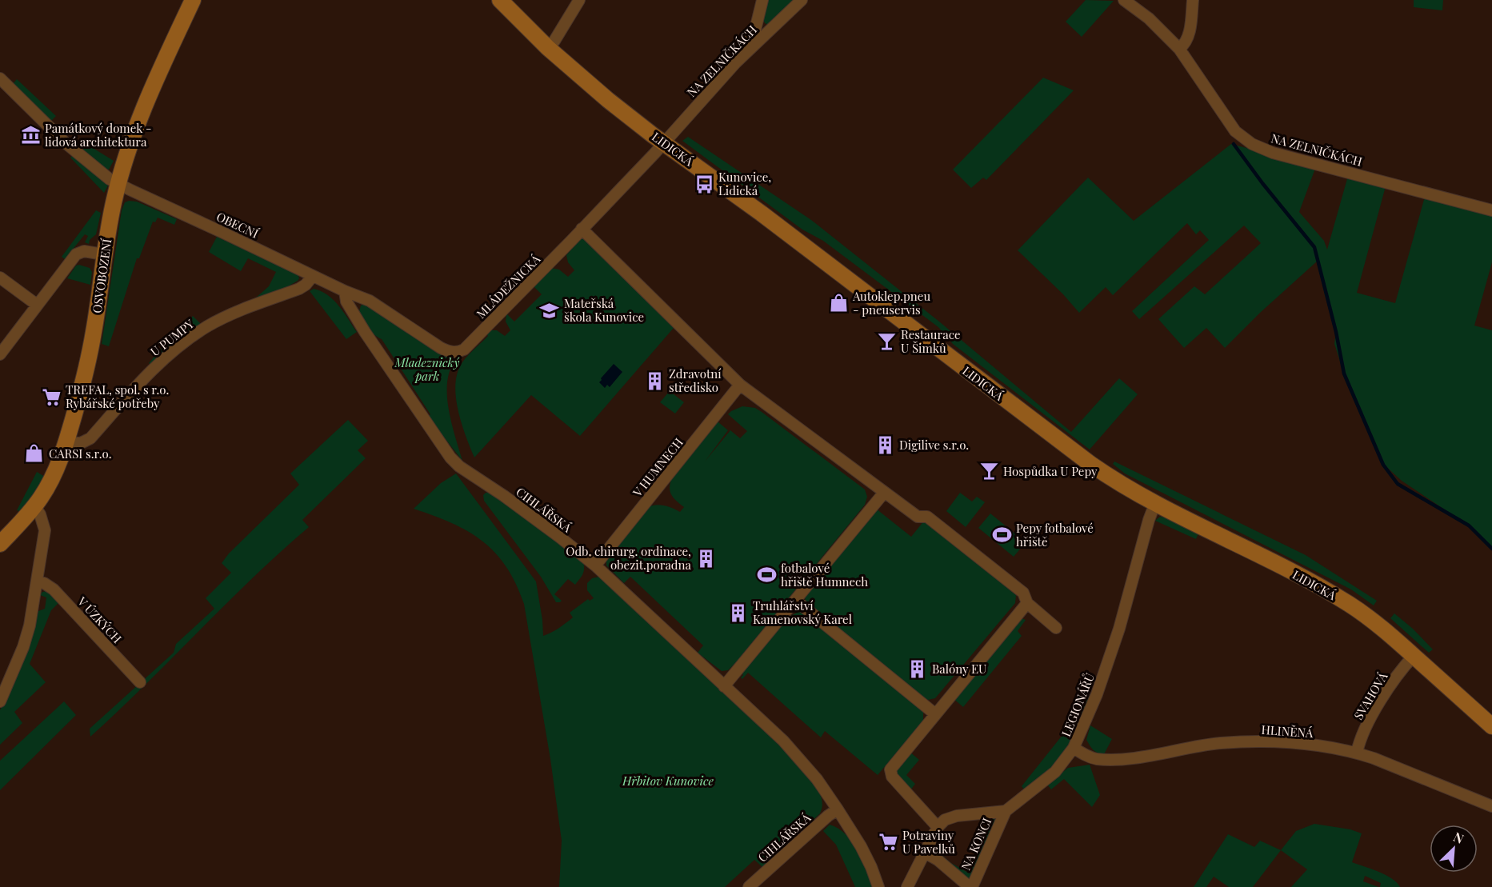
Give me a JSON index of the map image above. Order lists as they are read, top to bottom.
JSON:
{
  "streets": {
    "main road": ["LIDICKÁ", "OSVOBOZENÍ"],
    "street": [
      "NA ZELNIČKÁCH",
      "OBECNÍ",
      "MLÁDEŽNICKÁ",
      "U PUMPY",
      "V HUMNECH",
      "CIHLÁŘSKÁ",
      "V ÚZKÝCH",
      "SVAHOVÁ",
      "LEGIONÁŘŮ",
      "HLINĚNÁ",
      "NA KONCI"
    ]
  },
  "crossings": [
    ["NA ZELNIČKÁCH", "LIDICKÁ"],
    ["NA ZELNIČKÁCH", "MLÁDEŽNICKÁ"],
    ["LIDICKÁ", "MLÁDEŽNICKÁ"],
    ["LIDICKÁ", "SVAHOVÁ"],
    ["LIDICKÁ", "LEGIONÁŘŮ"],
    ["OBECNÍ", "OSVOBOZENÍ"],
    ["OBECNÍ", "MLÁDEŽNICKÁ"],
    ["OBECNÍ", "U PUMPY"],
    ["OBECNÍ", "CIHLÁŘSKÁ"],
    ["OSVOBOZENÍ", "U PUMPY"],
    ["MLÁDEŽNICKÁ", "CIHLÁŘSKÁ"],
    ["V HUMNECH", "CIHLÁŘSKÁ"],
    ["SVAHOVÁ", "HLINĚNÁ"],
    ["LEGIONÁŘŮ", "HLINĚNÁ"],
    ["LEGIONÁŘŮ", "NA KONCI"]
  ],
  "parks": ["Mladeznický park", "Hřbitov Kunovice"],
  "places": {
    "museum": ["Památkový domek - lidová architektura"],
    "bus stop": ["Kunovice, Lidická"],
    "shop": ["Autoklep.pneu - pneuservis", "CARSI s.r.o."],
    "school or university": ["Mateřská škola Kunovice"],
    "bar": ["Restaurace U Šimků", "Hospůdka U Pepy"],
    "building": [
      "Zdravotní středisko",
      "Digilive s.r.o.",
      "Odb. chirurg. ordinace, obezit.poradna",
      "Truhlářství Kamenovský Karel",
      "Balóny EU"
    ],
    "supermarket": ["TREFAL, spol. s r.o. Rybářské potřeby", "Potraviny U Pavelků"],
    "sports": ["Pepy fotbalové hřiště", "fotbalové hřiště Humnech"]
  },
  "north": "top right"
}
